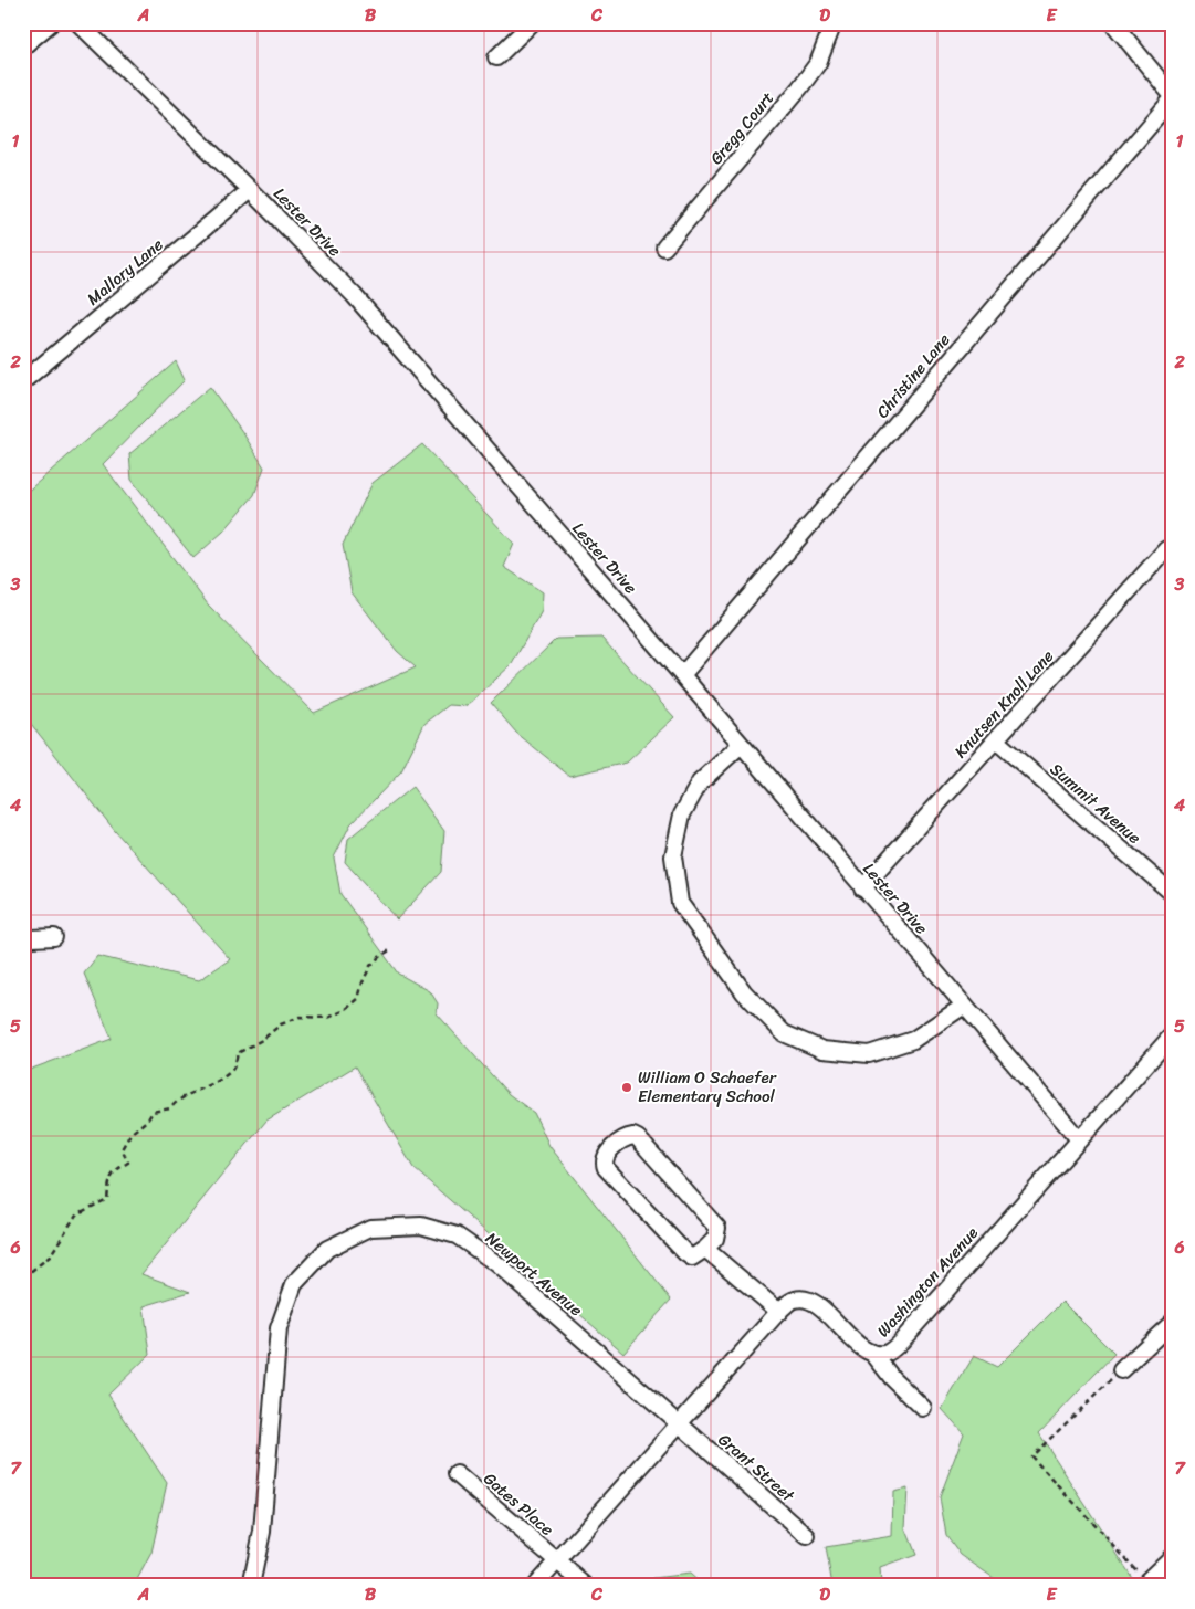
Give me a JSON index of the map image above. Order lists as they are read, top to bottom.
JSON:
{
  "streets": {
    "street": [
      "Gregg Court",
      "Lester Drive",
      "Mallory Lane",
      "Christine Lane",
      "Knutsen Knoll Lane",
      "Summit Avenue",
      "Newport Avenue",
      "Washington Avenue",
      "Grant Street",
      "Gates Place"
    ]
  },
  "crossings": [
    ["Lester Drive", "Mallory Lane"],
    ["Lester Drive", "Christine Lane"],
    ["Lester Drive", "Knutsen Knoll Lane"],
    ["Lester Drive", "Washington Avenue"],
    ["Knutsen Knoll Lane", "Summit Avenue"],
    ["Newport Avenue", "Washington Avenue"],
    ["Newport Avenue", "Grant Street"],
    ["Washington Avenue", "Grant Street"],
    ["Washington Avenue", "Gates Place"]
  ],
  "places": ["William O Schaefer Elementary School"],
  "grid": {
    "columns": [
      "A",
      "B",
      "C",
      "D",
      "E"
    ],
    "rows": [
      "1",
      "2",
      "3",
      "4",
      "5",
      "6",
      "7"
    ]
  }
}
